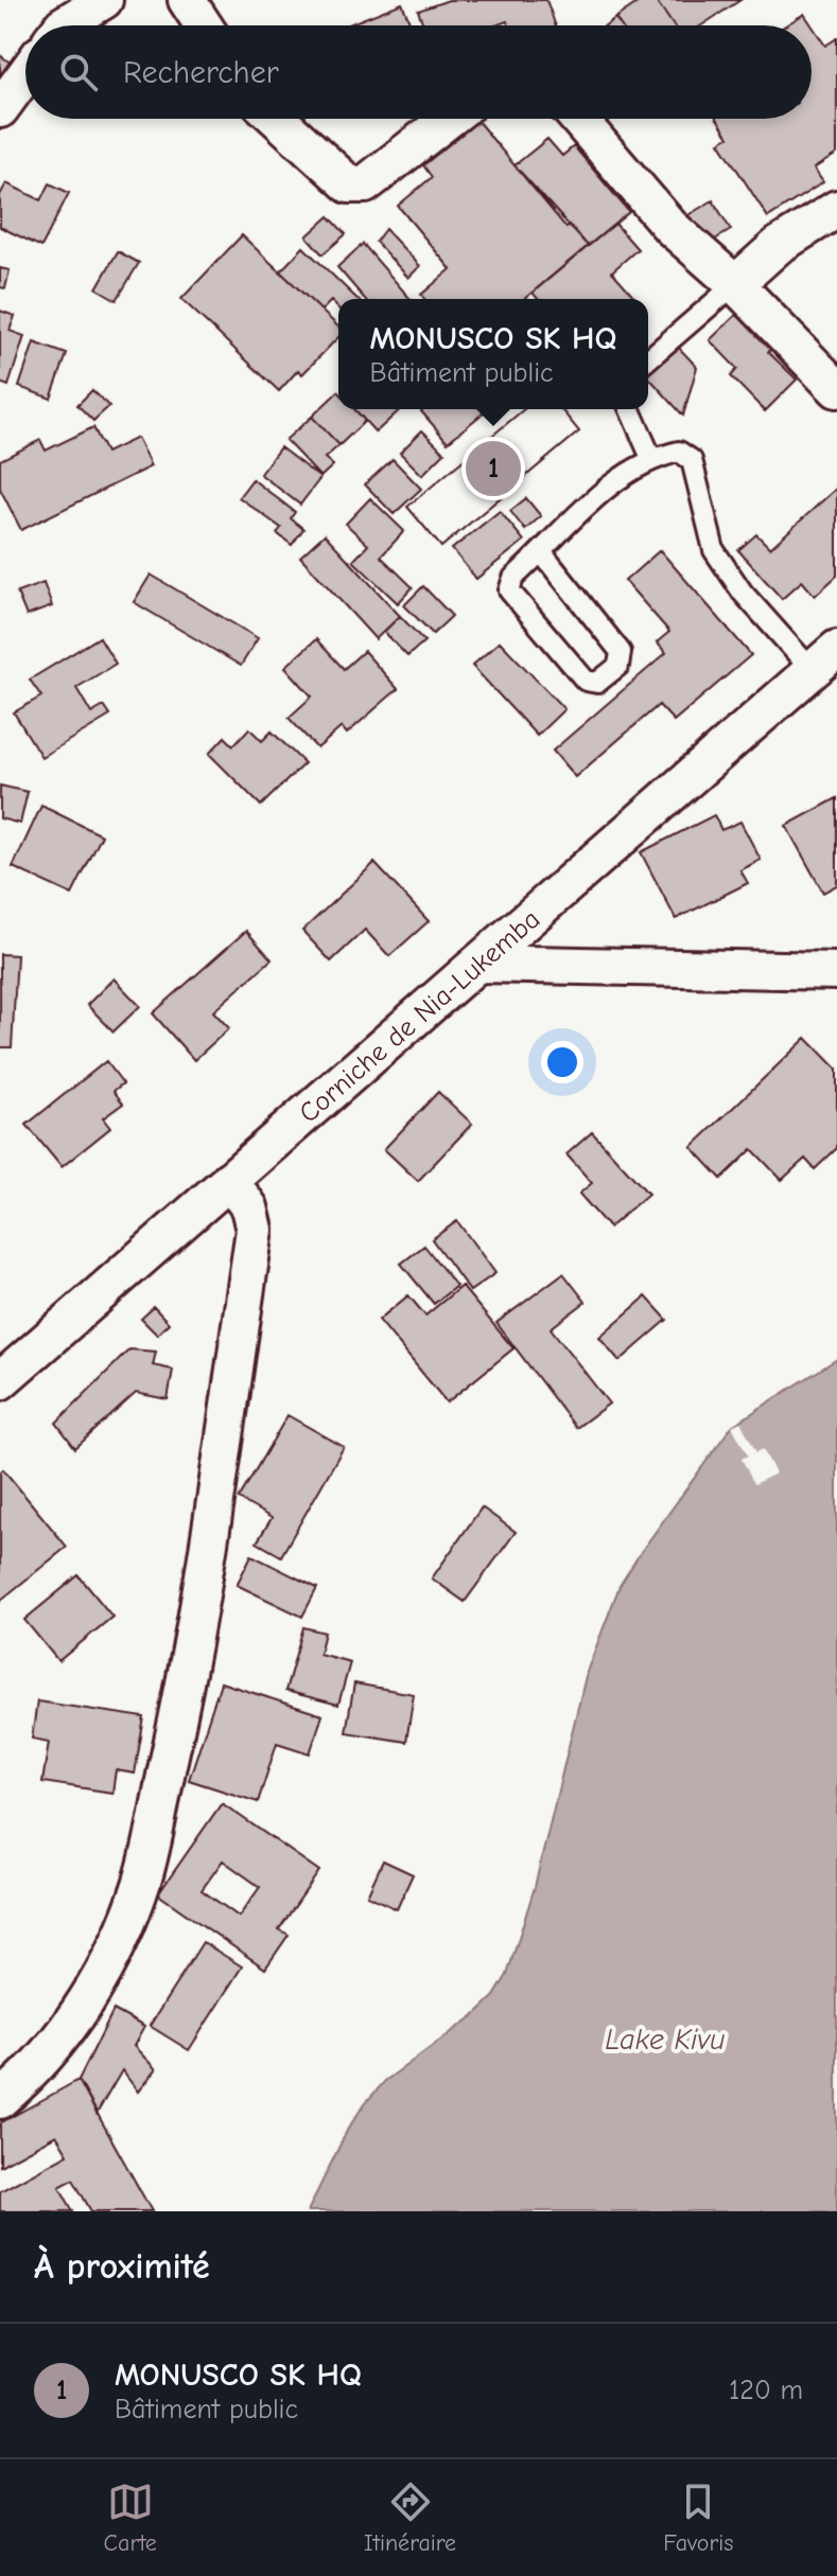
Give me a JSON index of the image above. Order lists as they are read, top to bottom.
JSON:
{
  "streets": {
    "street": ["Corniche de Nia-Lukemba"]
  },
  "water": ["Lake Kivu"],
  "page": {
    "search": "Rechercher",
    "popup": ["MONUSCO SK HQ", "Bâtiment public"],
    "pins": "1",
    "heading": "À proximité",
    "list": [
      {
        "mark": "1",
        "name": "MONUSCO SK HQ",
        "note": "Bâtiment public",
        "value": "120 m"
      }
    ],
    "nav": ["Carte", "Itinéraire", "Favoris"]
  }
}
